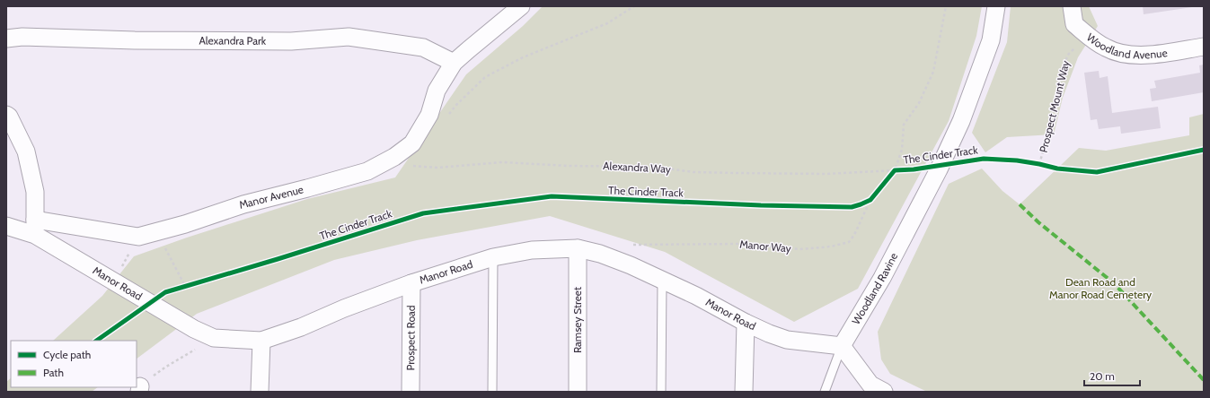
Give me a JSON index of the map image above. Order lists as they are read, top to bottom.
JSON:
{
  "streets": {
    "street": [
      "Alexandra Park",
      "Woodland Avenue",
      "Manor Avenue",
      "Manor Road",
      "Woodland Ravine",
      "Ramsey Street",
      "Prospect Road"
    ],
    "path": ["Prospect Mount Way", "Alexandra Way", "Manor Way"],
    "cycle path": ["The Cinder Track"]
  },
  "crossings": [
    ["Alexandra Park", "Manor Avenue"],
    ["Woodland Avenue", "Prospect Mount Way"],
    ["The Cinder Track", "Alexandra Way"],
    ["Manor Avenue", "Manor Road"],
    ["Manor Road", "Woodland Ravine"],
    ["Manor Road", "Ramsey Street"],
    ["Manor Road", "Prospect Road"]
  ],
  "parks": ["Dean Road and Manor Road Cemetery"],
  "legend": ["Cycle path", "Path"],
  "scale_bar": "20 m"
}
